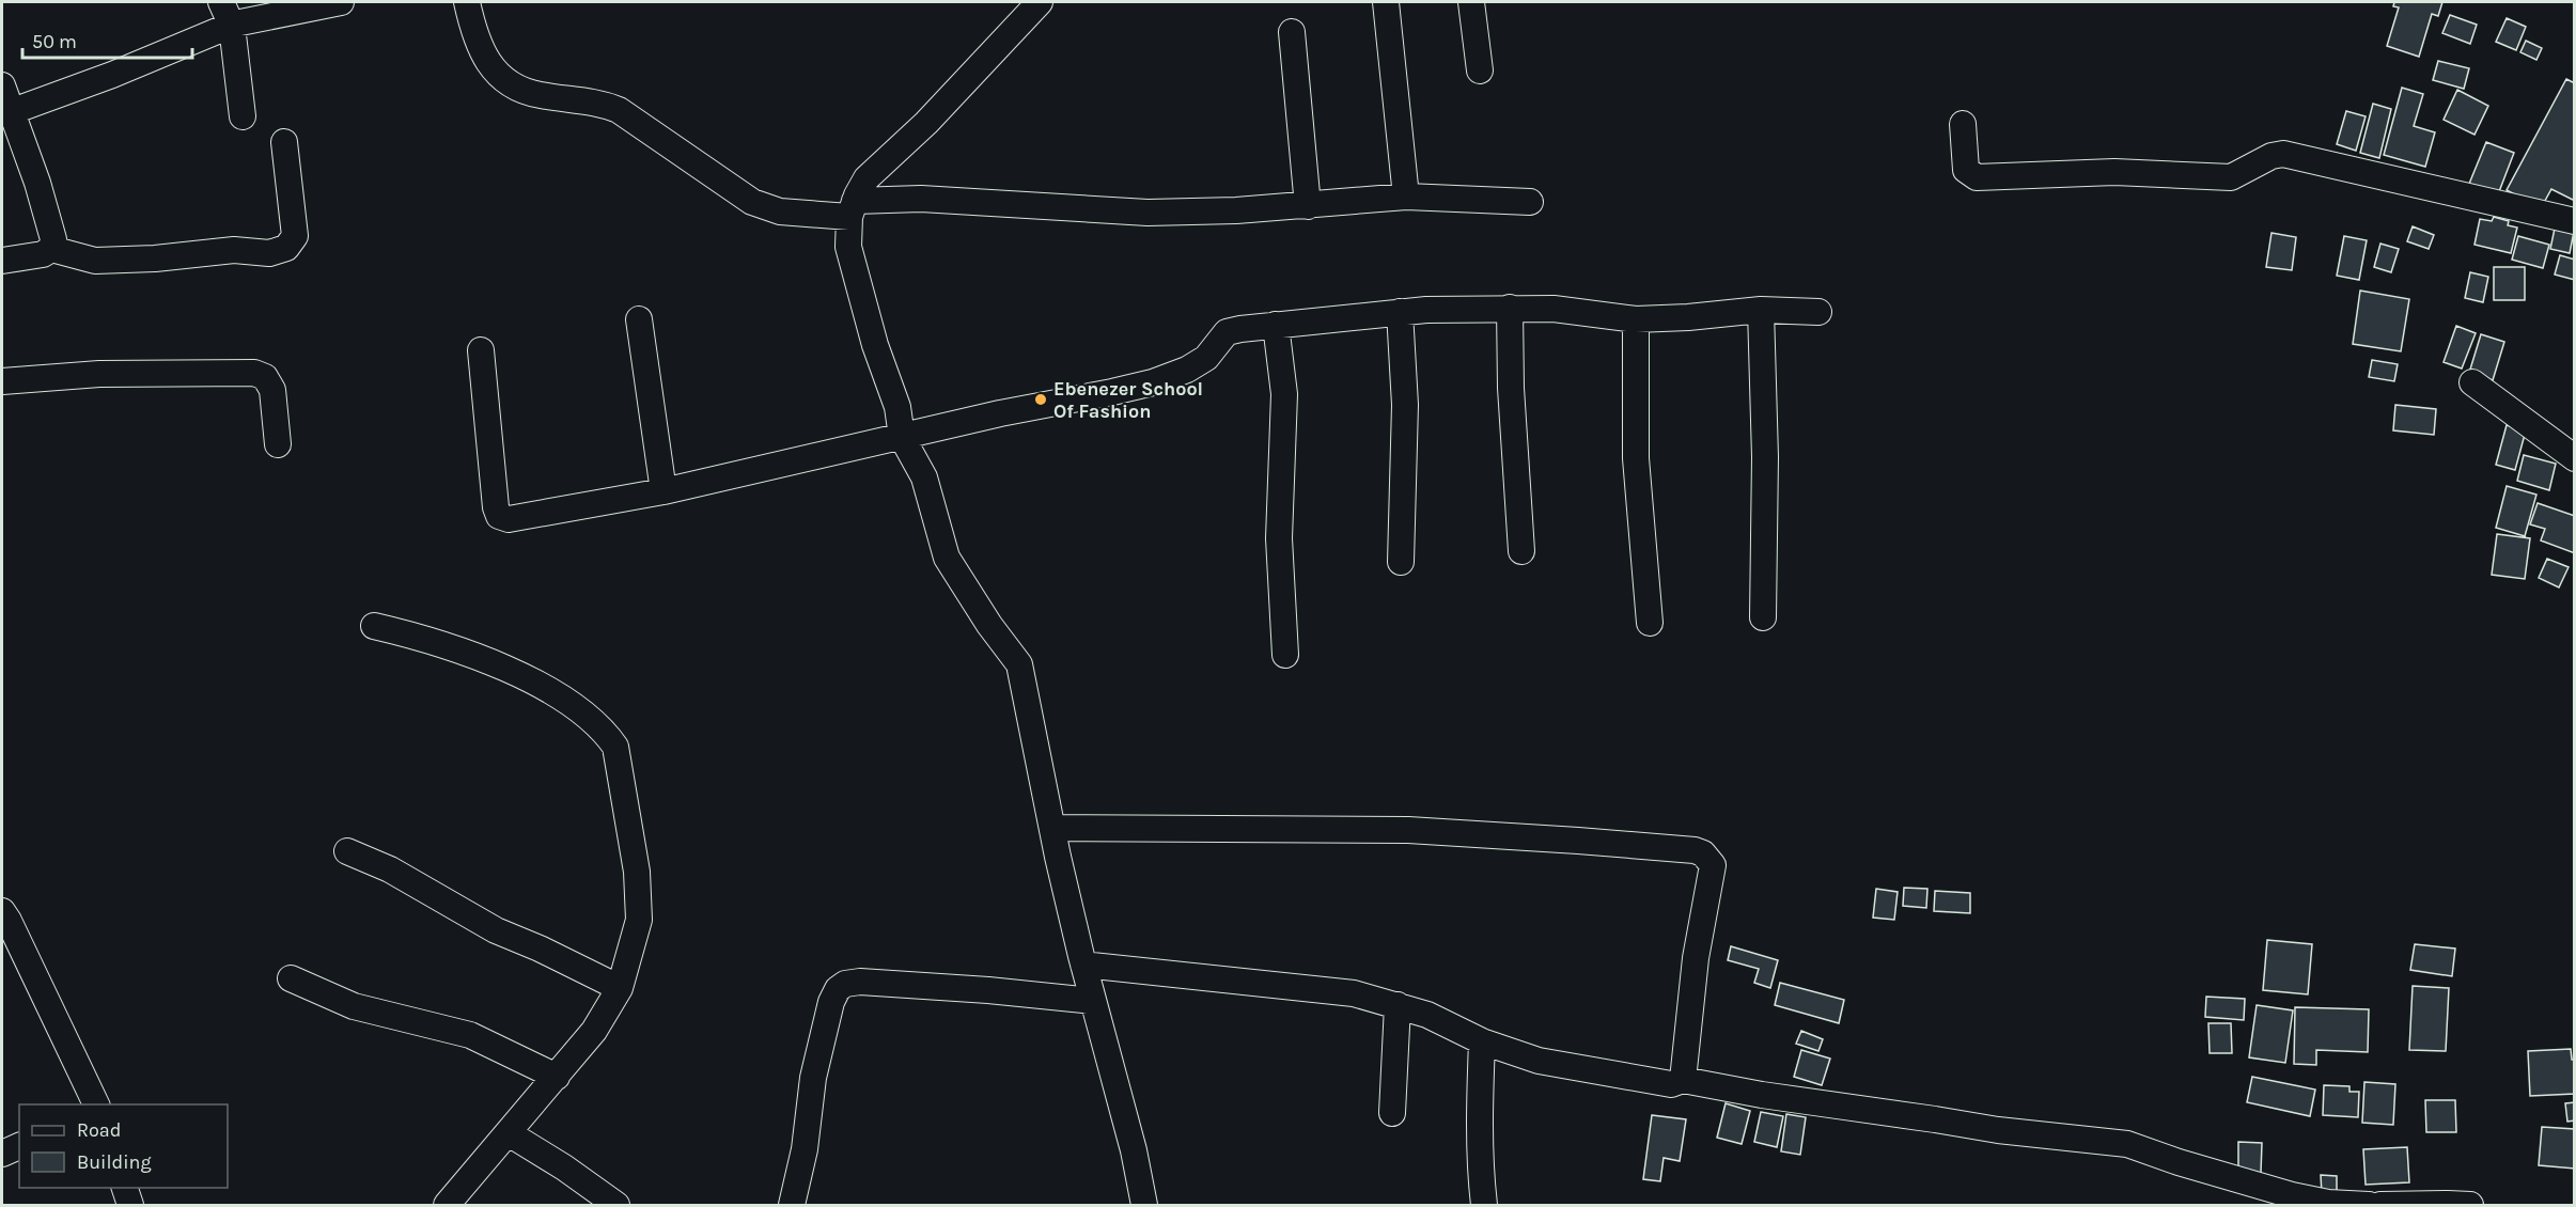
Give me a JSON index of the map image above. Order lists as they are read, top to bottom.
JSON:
{
  "places": ["Ebenezer School Of Fashion"],
  "legend": ["Road", "Building"],
  "scale_bar": "50 m"
}
